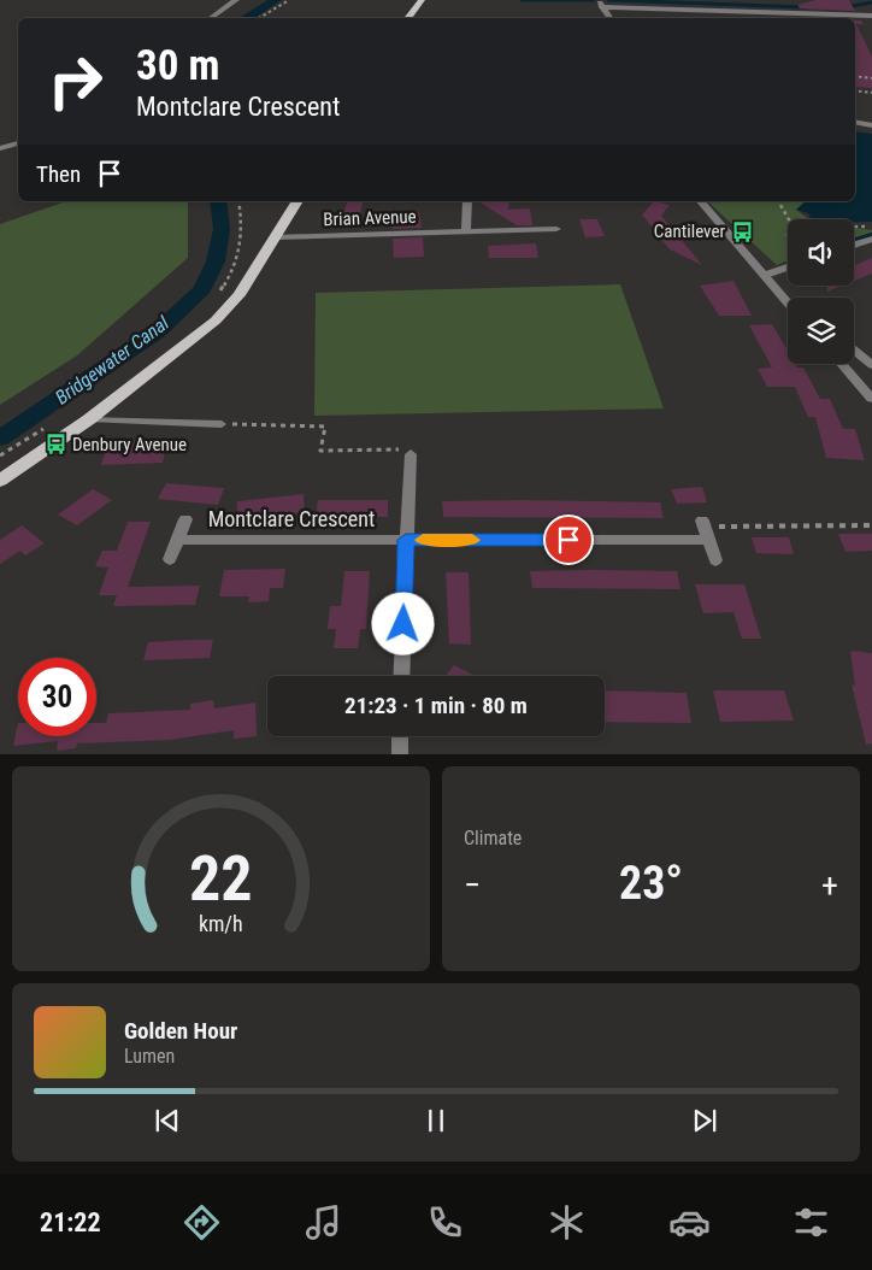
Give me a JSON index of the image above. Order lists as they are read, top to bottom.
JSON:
{
  "streets": {
    "street": ["Brian Avenue", "Montclare Crescent"]
  },
  "water": ["Bridgewater Canal"],
  "places": {
    "bus stop": ["Cantilever", "Denbury Avenue"]
  },
  "page": {
    "turn": ["30 m", "Montclare Crescent"],
    "then": "Then",
    "limit": "30",
    "trip": "21:23 · 1 min · 80 m",
    "tile": "Climate",
    "heat": ["−", "23°", "+"],
    "song": ["Golden Hour", "Lumen"],
    "tabs": "21:22",
    "gauge": ["22", "km/h"]
  }
}
